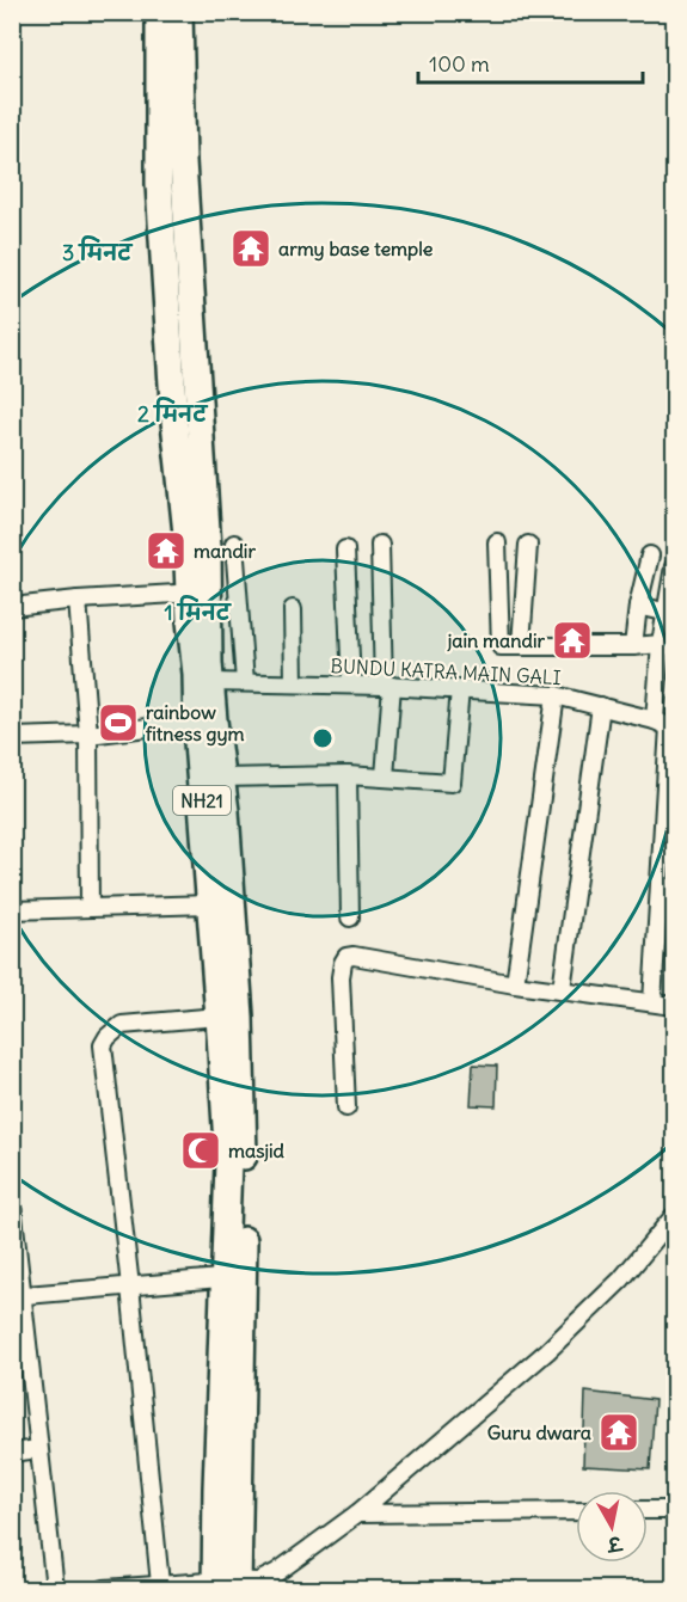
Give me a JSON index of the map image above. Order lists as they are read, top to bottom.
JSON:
{
  "streets": {
    "highway": ["NH21"],
    "street": ["BUNDU KATRA MAIN GALI"]
  },
  "crossings": [
    ["BUNDU KATRA MAIN GALI", "NH21"]
  ],
  "places": {
    "temple": [
      "army base temple",
      "mandir",
      "jain mandir",
      "Guru dwara"
    ],
    "sports": ["rainbow fitness gym"],
    "mosque": ["masjid"]
  },
  "scale_bar": "100 m",
  "north": "bottom",
  "rings": ["3 मिनट", "2 मिनट", "1 मिनट"]
}
